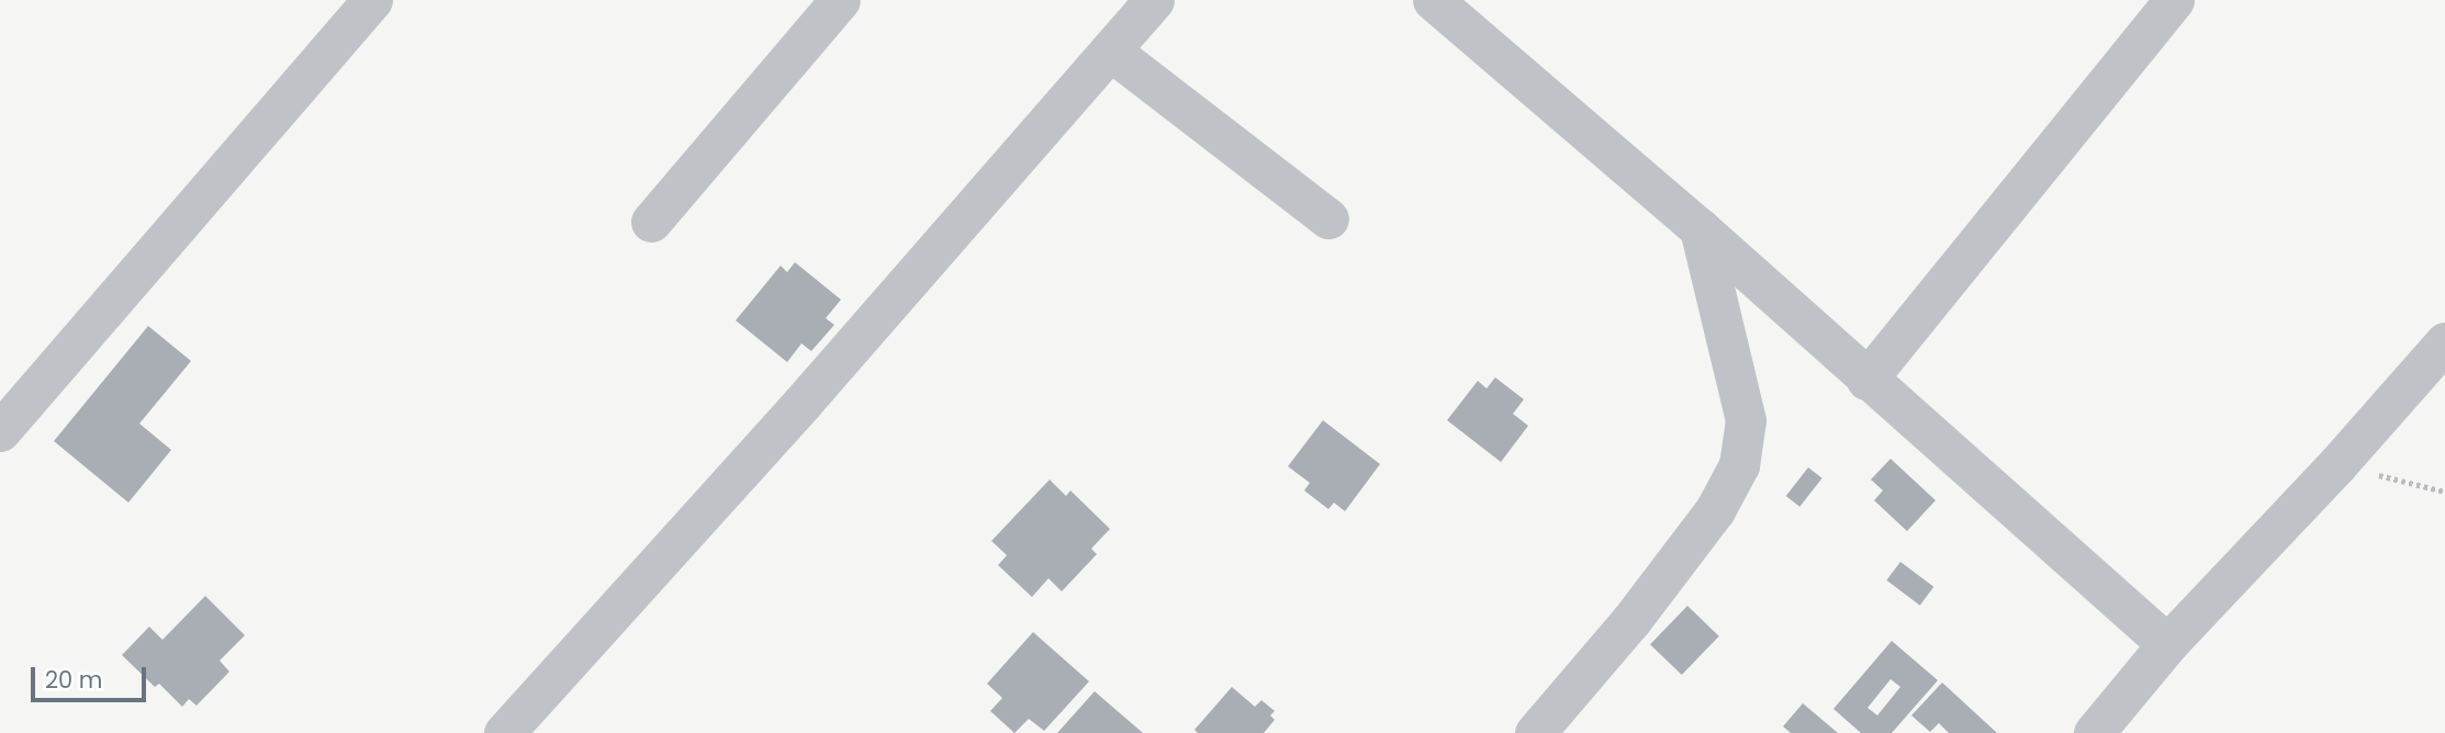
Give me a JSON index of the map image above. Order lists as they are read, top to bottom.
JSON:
{
  "scale_bar": "20 m"
}
